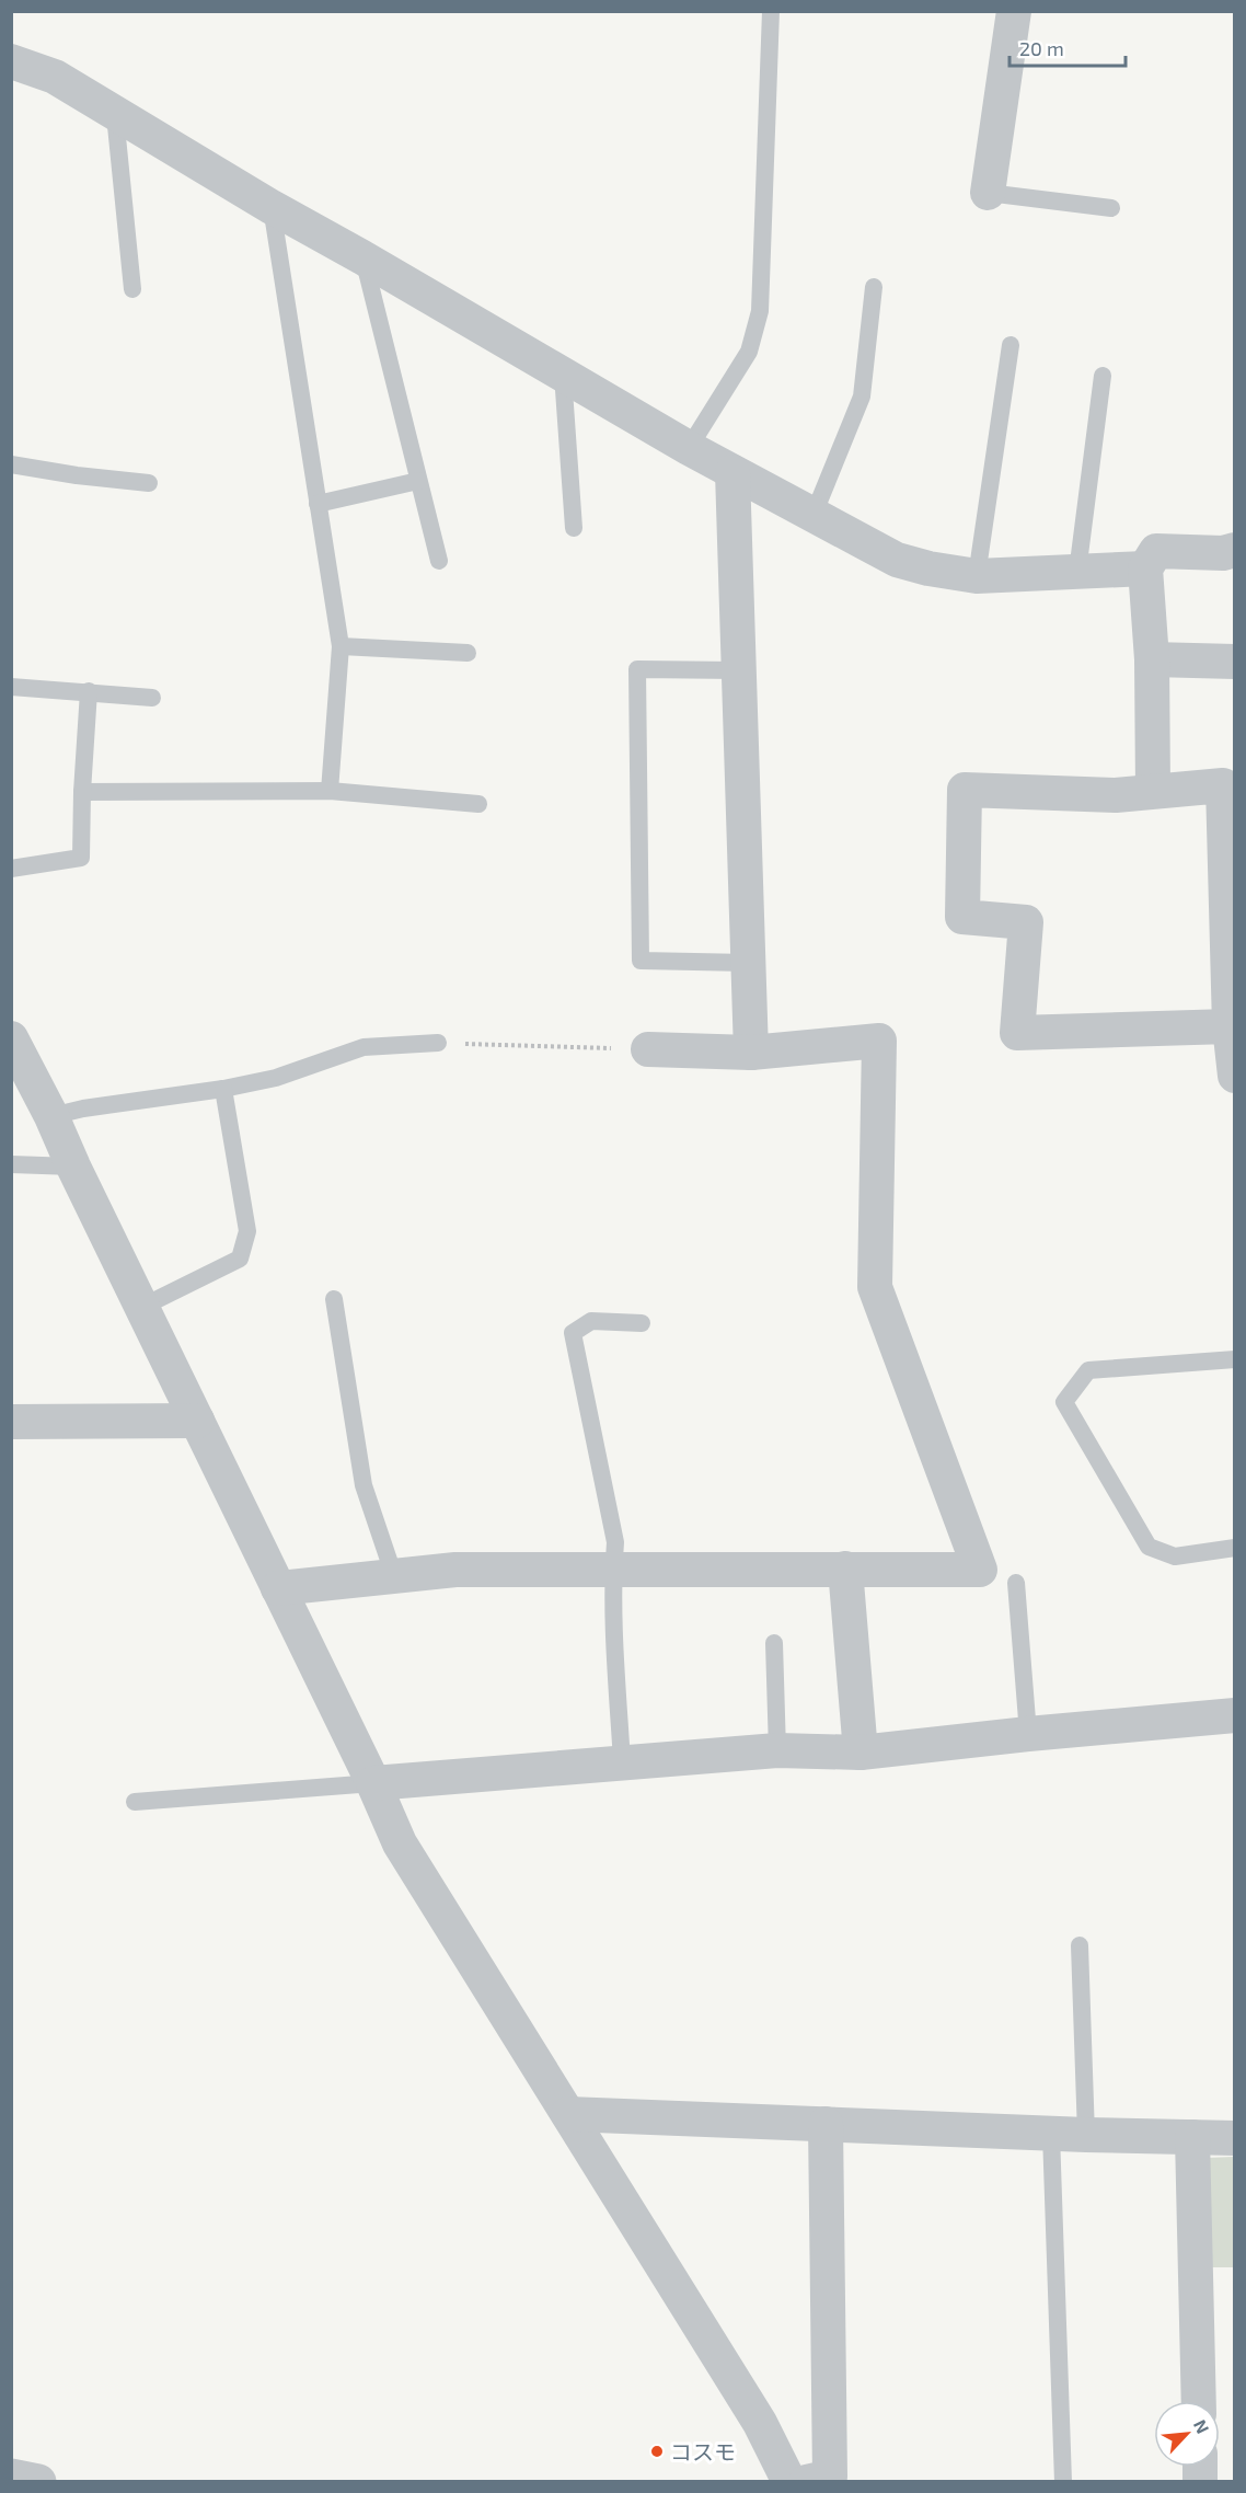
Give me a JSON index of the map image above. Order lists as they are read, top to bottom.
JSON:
{
  "places": ["コスモ"],
  "scale_bar": "20 m",
  "north": "top right"
}
